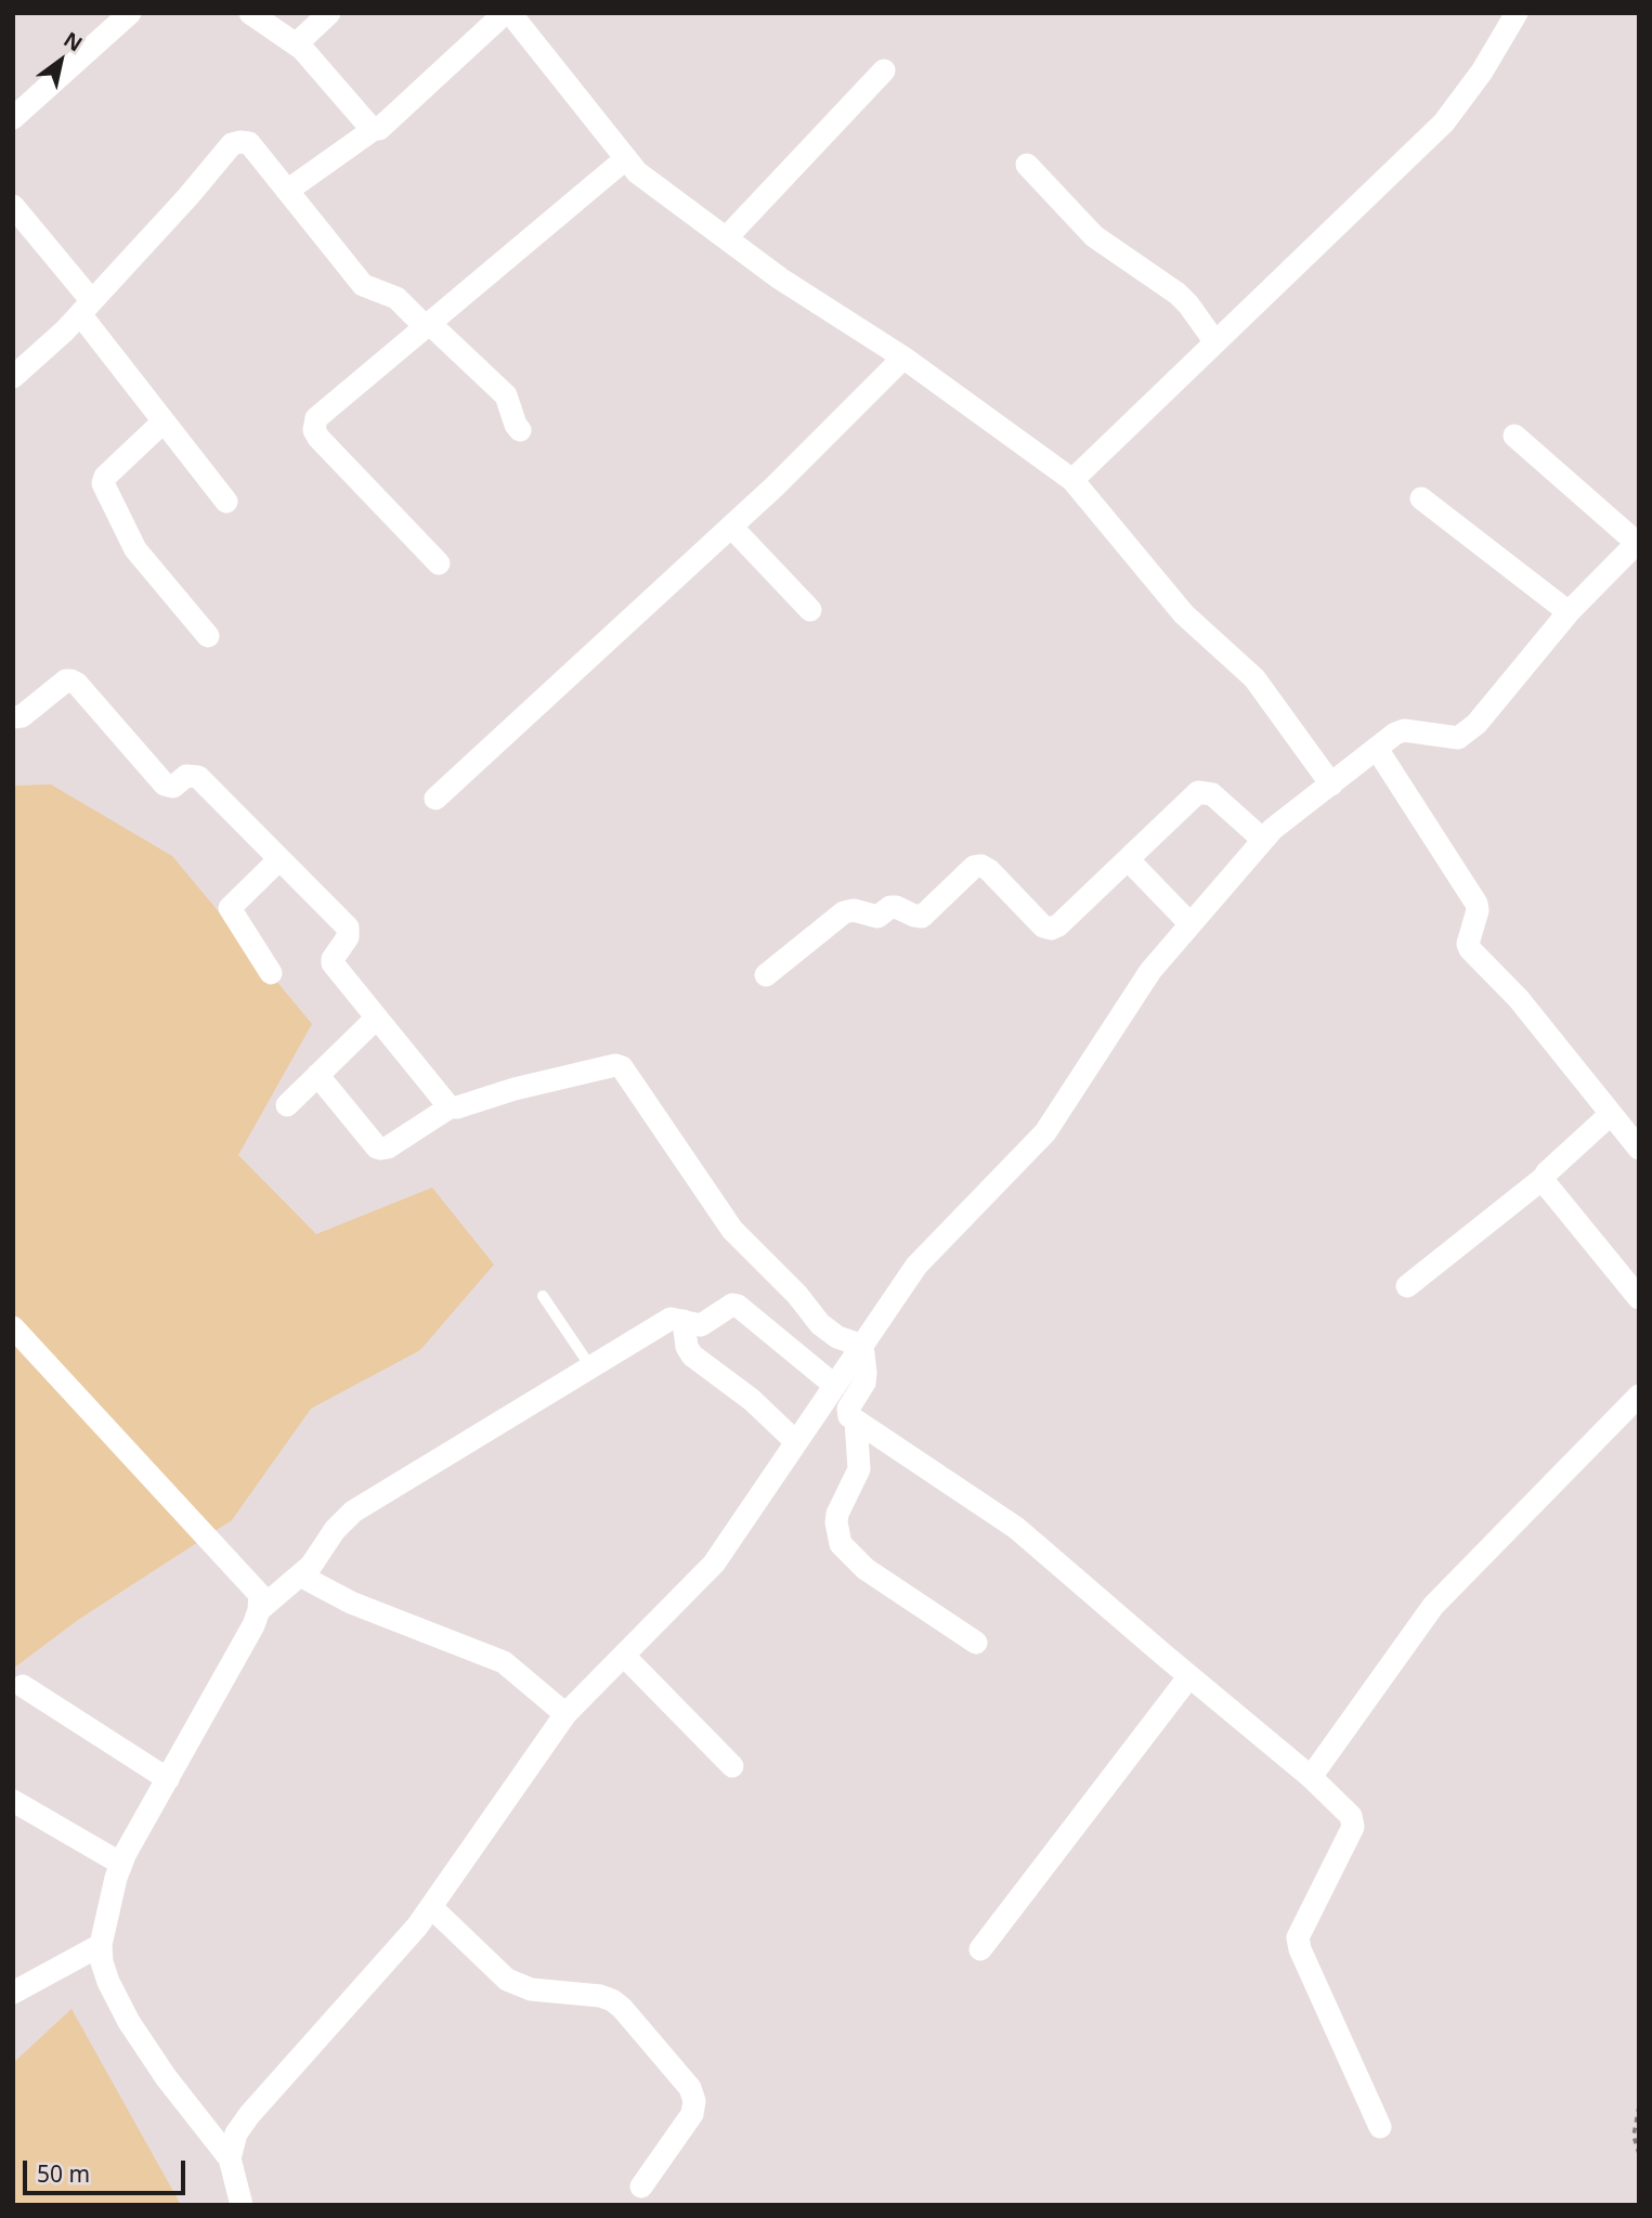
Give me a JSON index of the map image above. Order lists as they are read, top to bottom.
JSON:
{
  "scale_bar": "50 m",
  "north": "top right"
}
